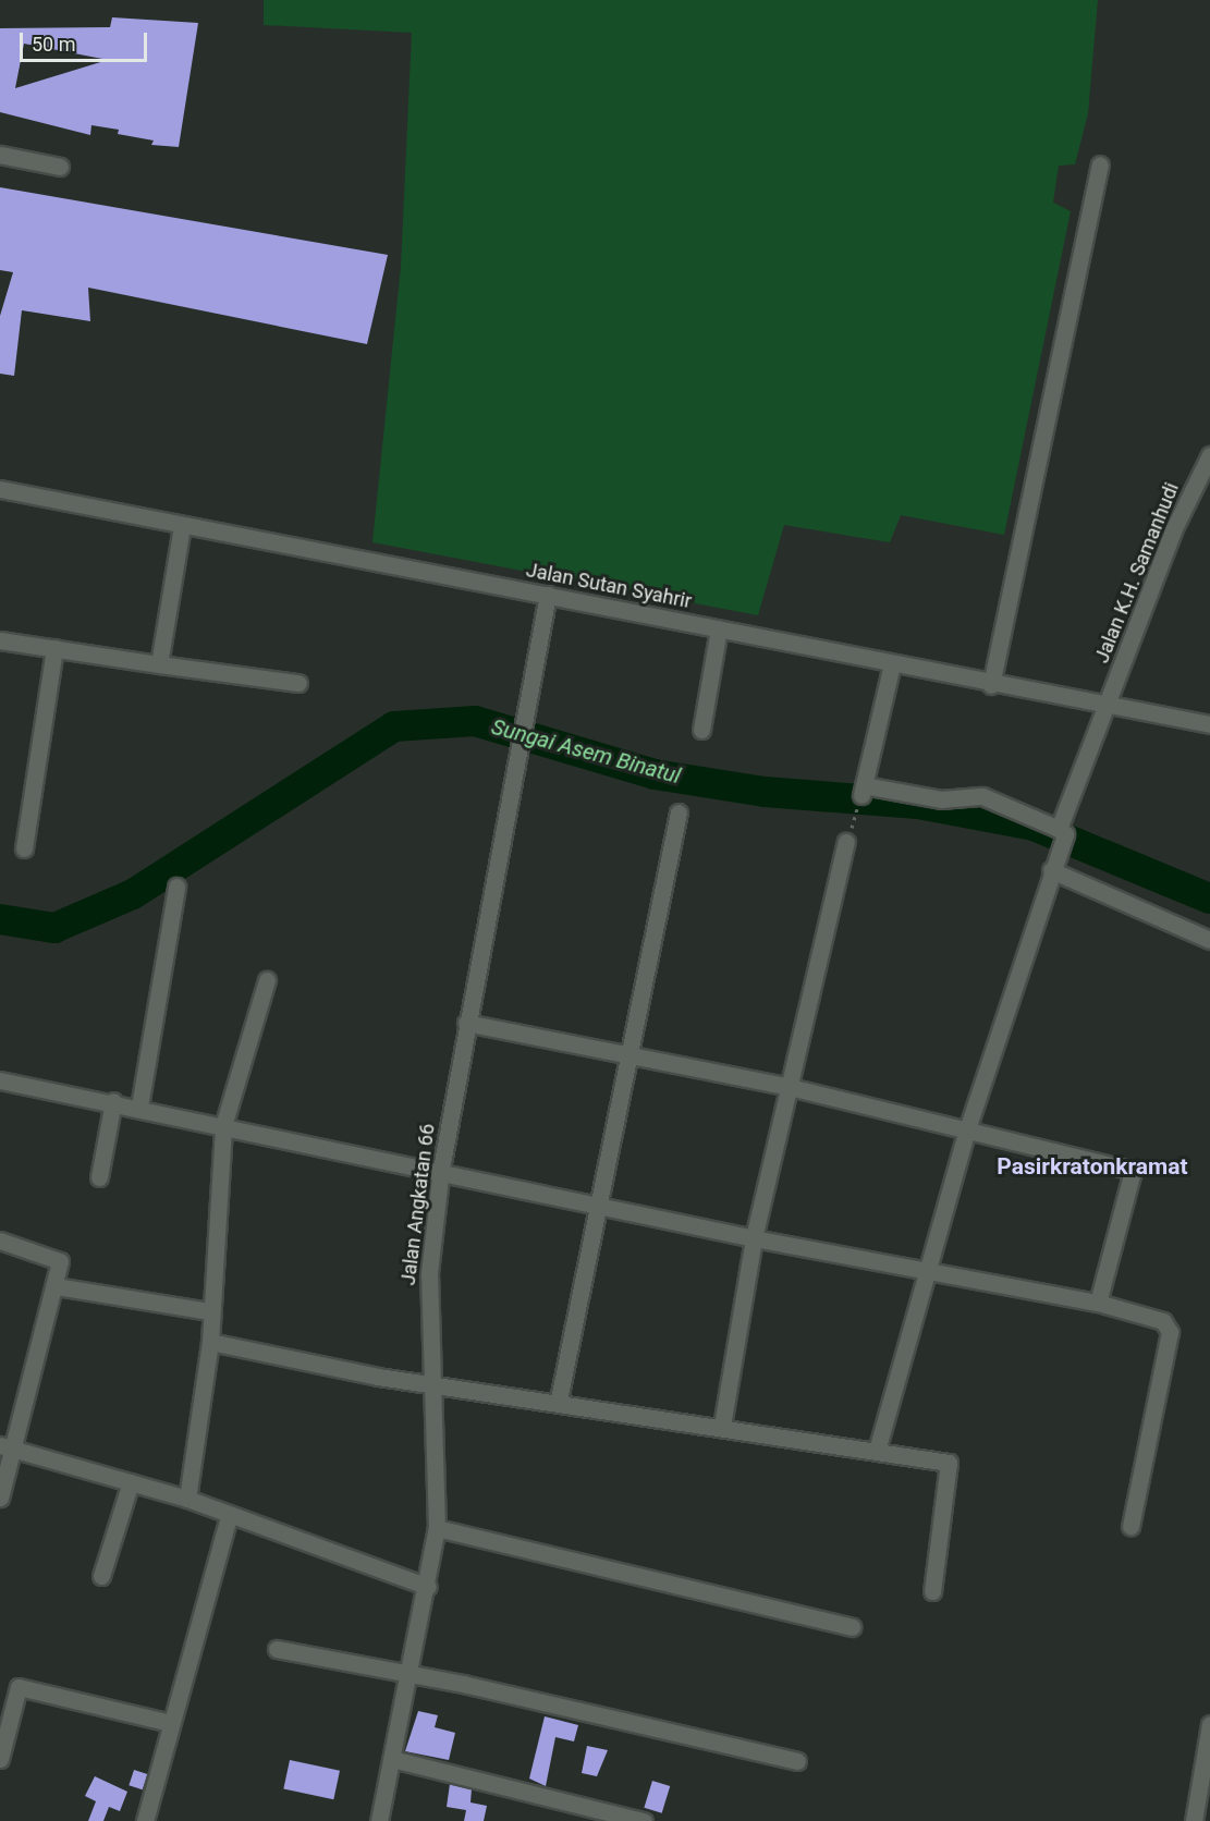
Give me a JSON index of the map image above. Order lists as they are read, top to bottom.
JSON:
{
  "streets": {
    "street": ["Jalan K.H. Samanhudi", "Jalan Sutan Syahrir", "Jalan Angkatan 66"]
  },
  "crossings": [
    ["Jalan K.H. Samanhudi", "Jalan Sutan Syahrir"],
    ["Jalan Sutan Syahrir", "Jalan Angkatan 66"]
  ],
  "districts": ["Pasirkratonkramat"],
  "water": ["Sungai Asem Binatul"],
  "scale_bar": "50 m"
}
